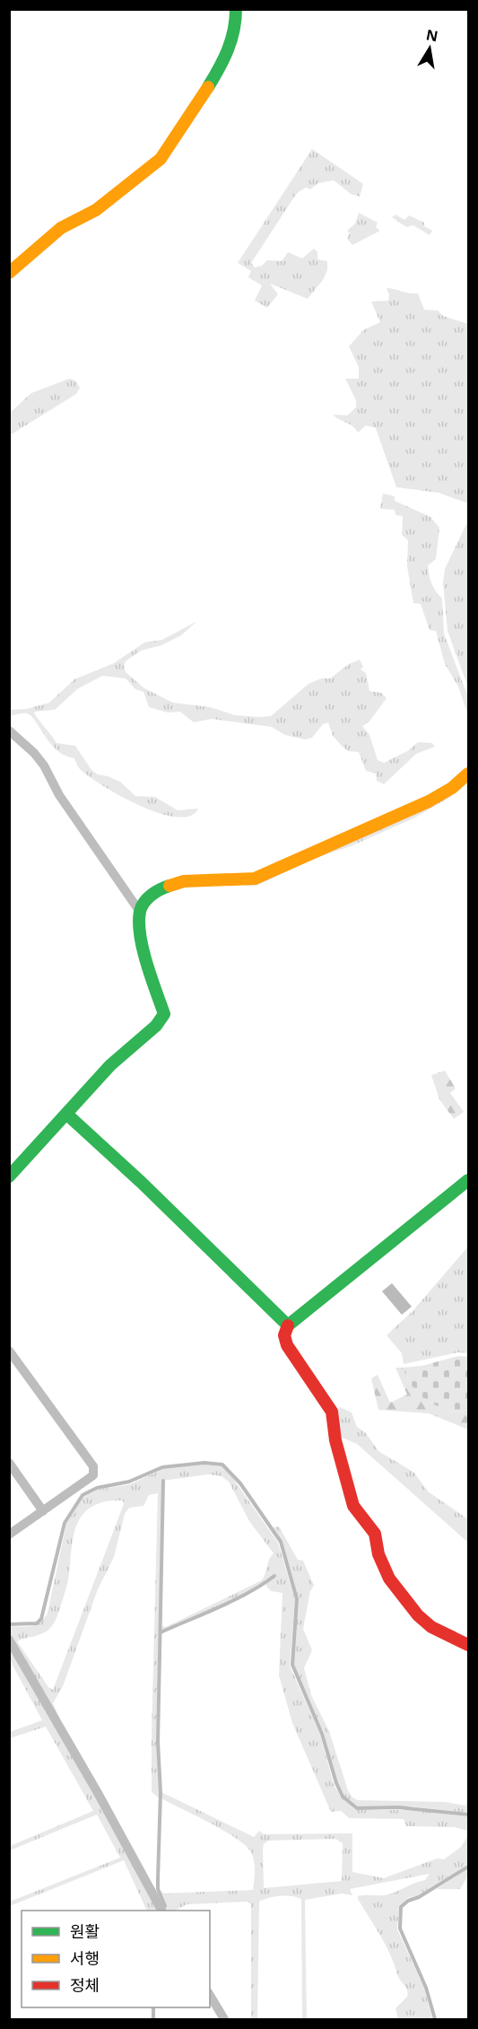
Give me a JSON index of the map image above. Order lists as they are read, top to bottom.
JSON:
{
  "legend": ["원활", "서행", "정체"],
  "north": "top"
}
